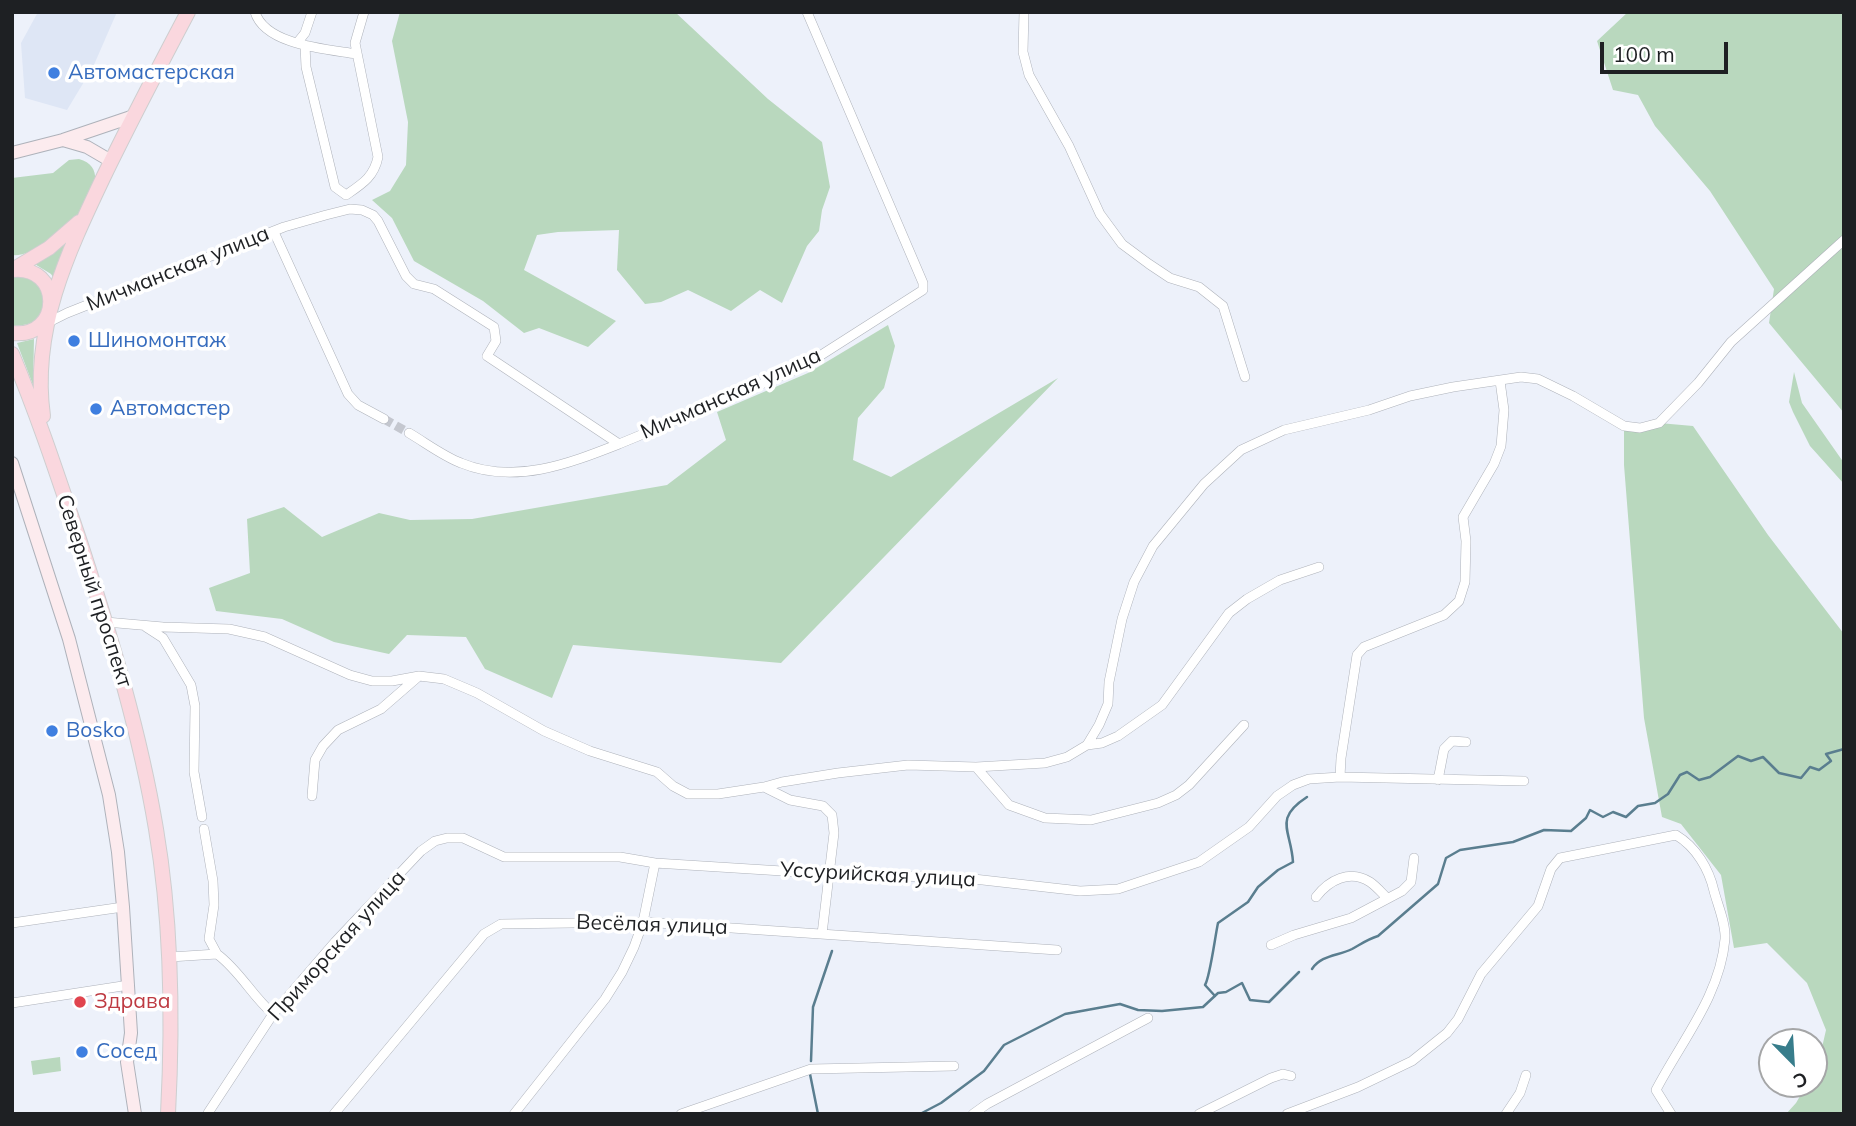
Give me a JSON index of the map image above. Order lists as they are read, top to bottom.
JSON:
{
  "streets": {
    "main road": ["Северный проспект"],
    "street": [
      "Мичманская улица",
      "Уссурийская улица",
      "Весёлая улица",
      "Приморская улица"
    ]
  },
  "crossings": [
    ["Уссурийская улица", "Приморская улица"]
  ],
  "places": [
    "Автомастерская",
    "Шиномонтаж",
    "Автомастер",
    "Bosko",
    "Здрава",
    "Сосед"
  ],
  "scale_bar": "100 m",
  "north": "bottom right"
}
